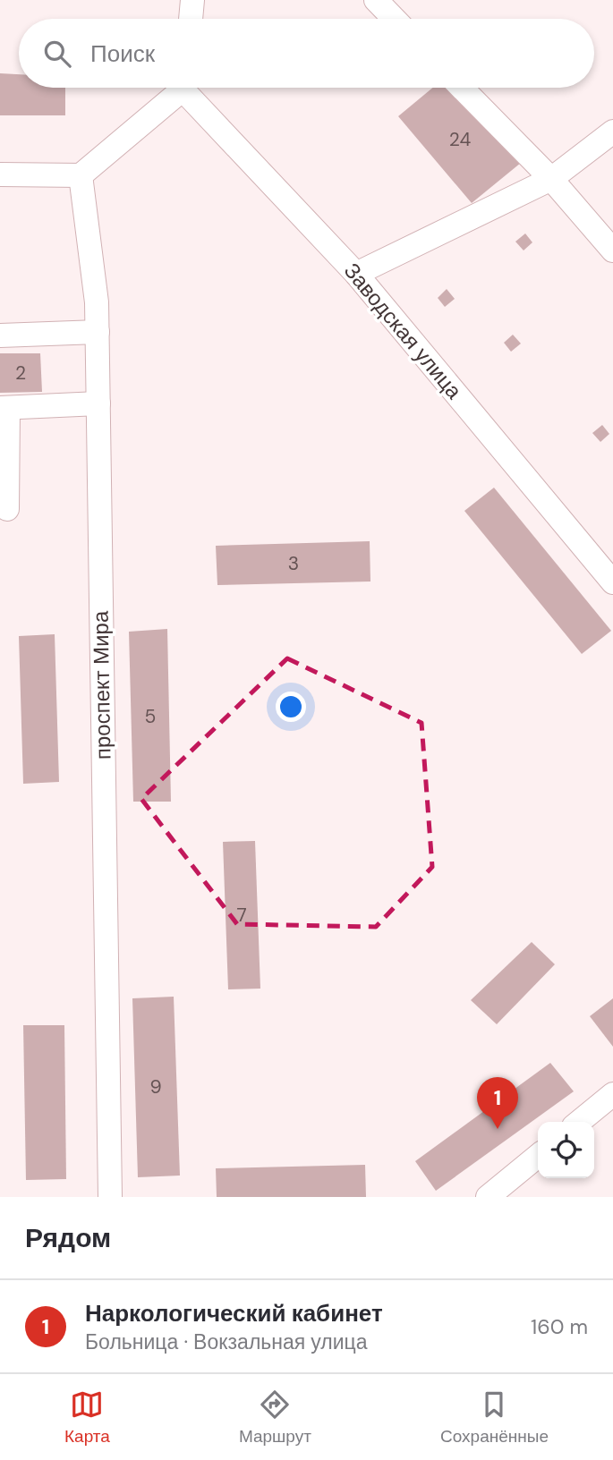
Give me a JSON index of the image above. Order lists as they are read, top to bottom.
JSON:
{
  "streets": {
    "street": ["Заводская улица", "проспект Мира"]
  },
  "house_numbers": [
    "24",
    "2",
    "3",
    "5",
    "7",
    "9"
  ],
  "page": {
    "search": "Поиск",
    "pins": "1",
    "heading": "Рядом",
    "list": [
      {
        "mark": "1",
        "name": "Наркологический кабинет",
        "note": "Больница · Вокзальная улица",
        "value": "160 m"
      }
    ],
    "nav": ["Карта", "Маршрут", "Сохранённые"]
  }
}
